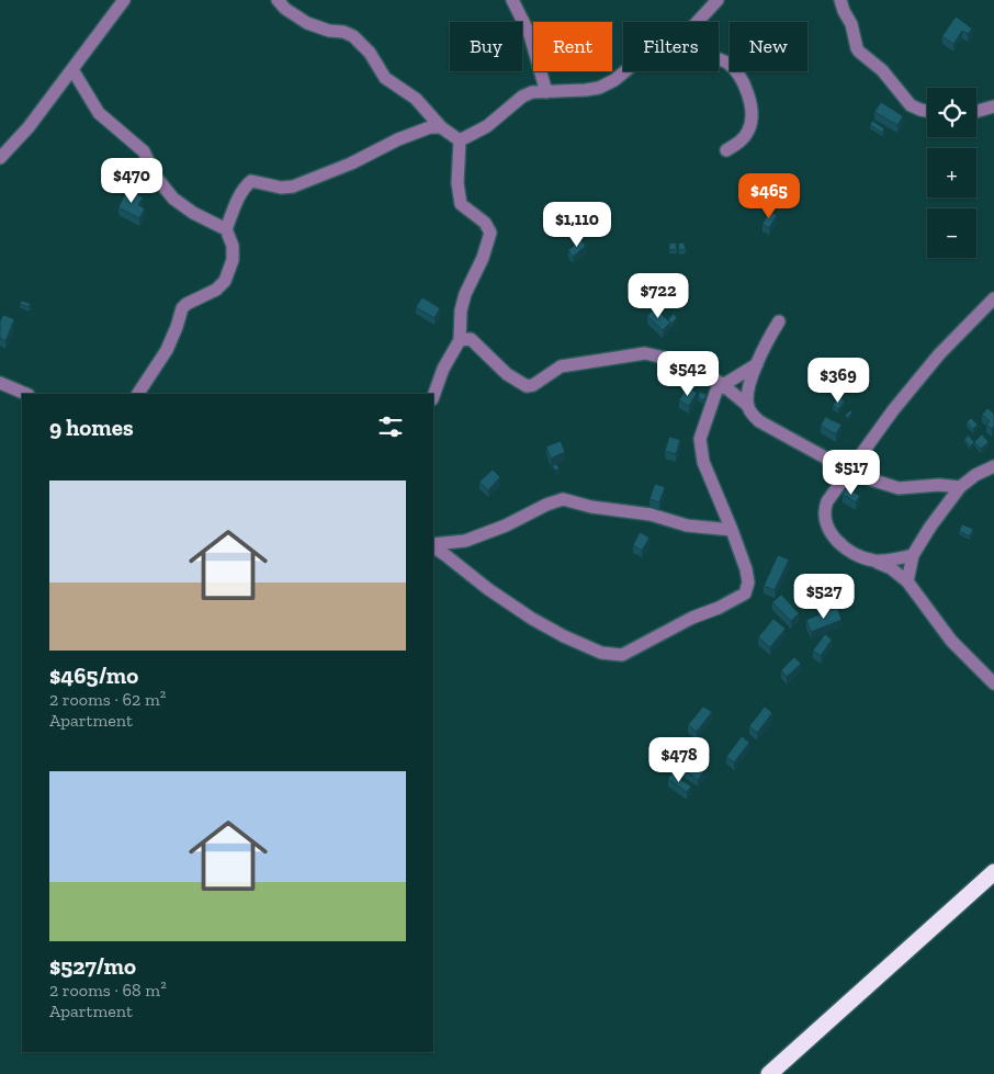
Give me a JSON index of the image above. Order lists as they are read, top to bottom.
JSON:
{
  "page": {
    "chip": [
      "Buy",
      "Rent",
      "Filters",
      "New"
    ],
    "map_buttons": ["+", "−"],
    "price": [
      "$470",
      "$465",
      "$1,110",
      "$722",
      "$542",
      "$369",
      "$517",
      "$527",
      "$478"
    ],
    "heading": "9 homes",
    "list": [
      {
        "name": "$465/mo",
        "note": "2 rooms · 62 m² · Apartment"
      },
      {
        "name": "$527/mo",
        "note": "2 rooms · 68 m² · Apartment"
      }
    ]
  }
}
